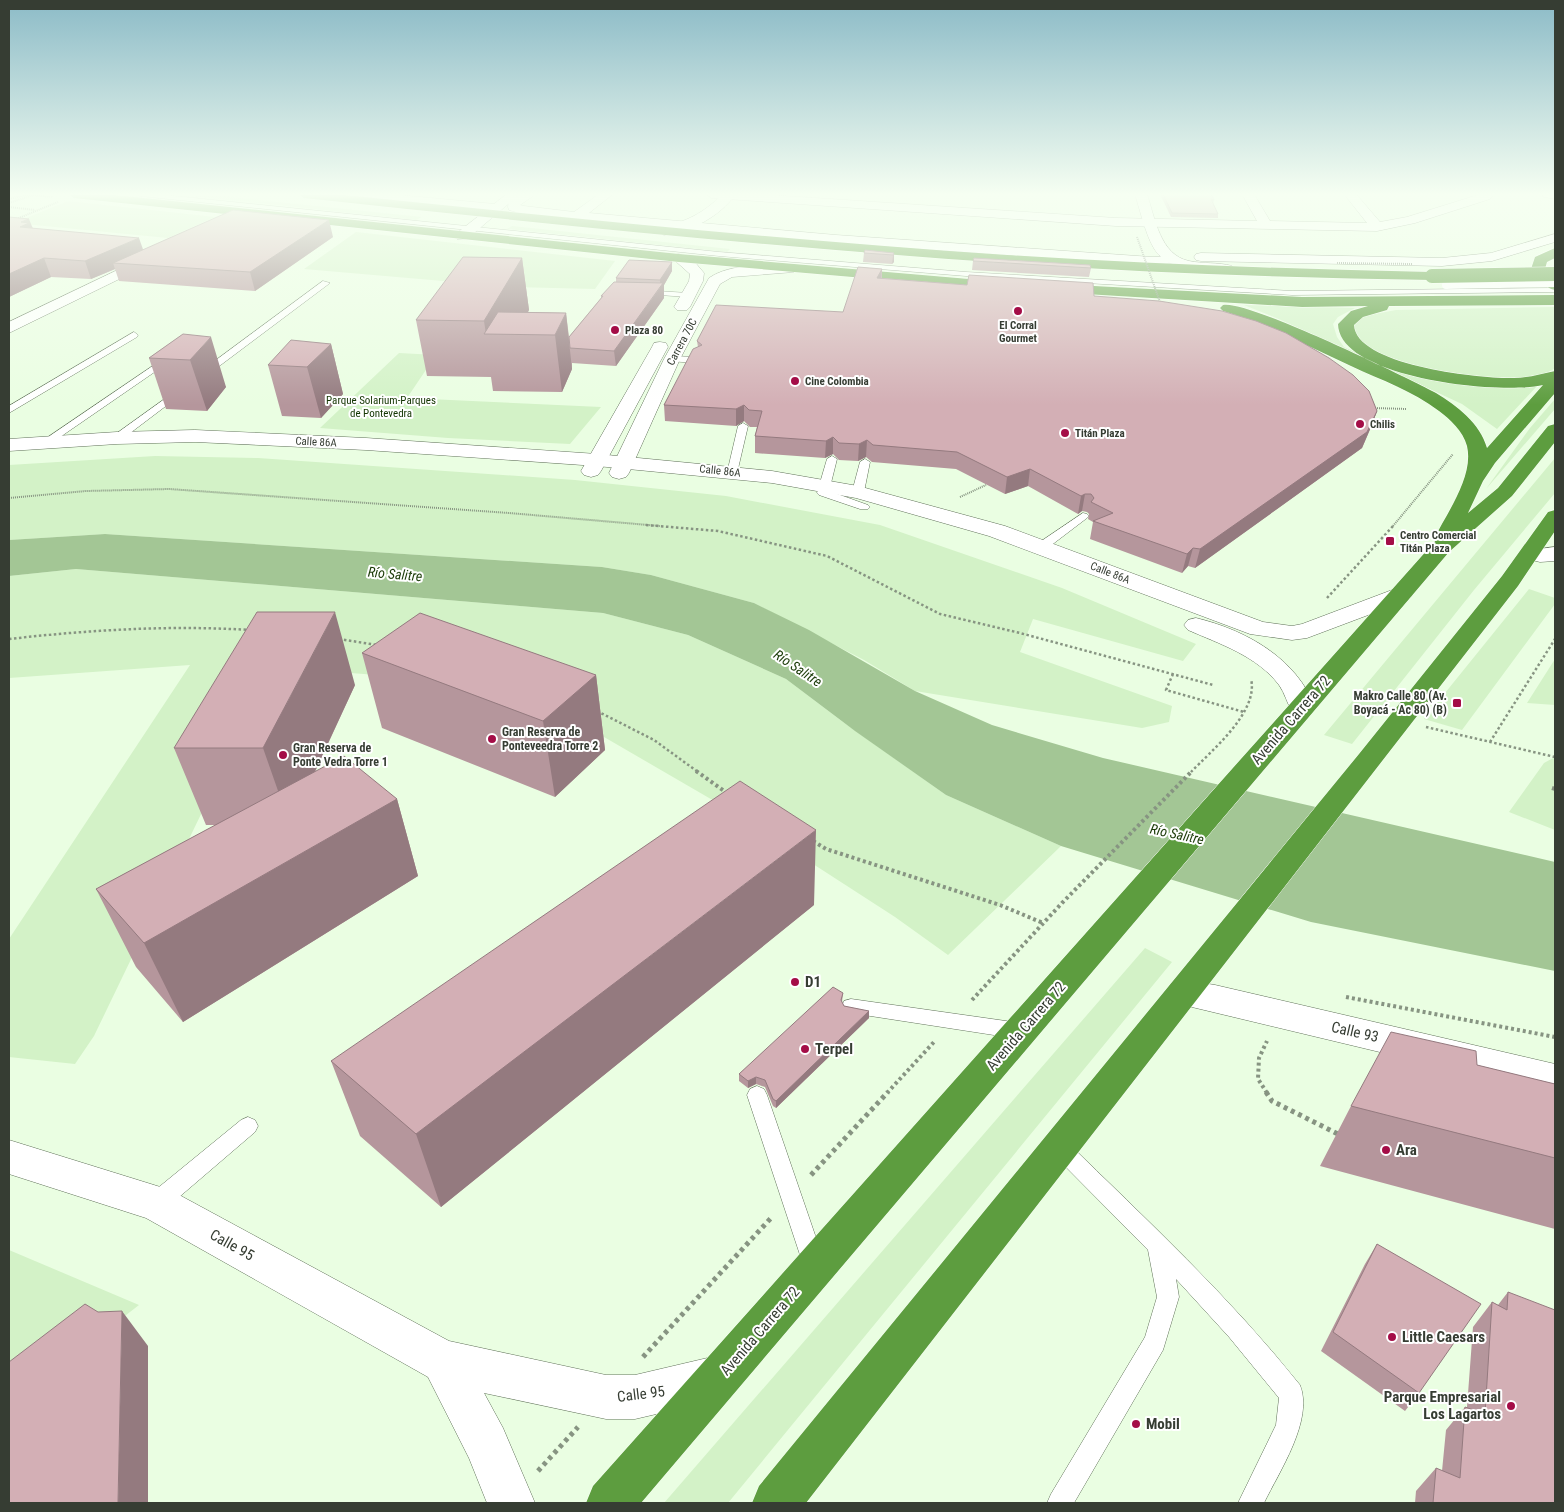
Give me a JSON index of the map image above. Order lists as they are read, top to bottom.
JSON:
{
  "streets": {
    "highway": ["Avenida Carrera 72"],
    "street": [
      "Carrera 70C",
      "Calle 86A",
      "Calle 93",
      "Calle 95"
    ]
  },
  "crossings": [
    ["Carrera 70C", "Calle 86A"],
    ["Calle 86A", "Avenida Carrera 72"],
    ["Avenida Carrera 72", "Calle 95"]
  ],
  "water": ["Río Salitre"],
  "parks": ["Parque Solarium-Parques de Pontevedra"],
  "places": {
    "other": [
      "El Corral Gourmet",
      "Plaza 80",
      "Cine Colombia",
      "Chilis",
      "Titán Plaza",
      "Gran Reserva de Ponteveedra Torre 2",
      "Gran Reserva de Ponte Vedra Torre 1",
      "D1",
      "Terpel",
      "Ara",
      "Little Caesars",
      "Parque Empresarial Los Lagartos",
      "Mobil"
    ],
    "transit": ["Centro Comercial Titán Plaza", "Makro Calle 80 (Av. Boyacá - Ac 80) (B)"]
  }
}
